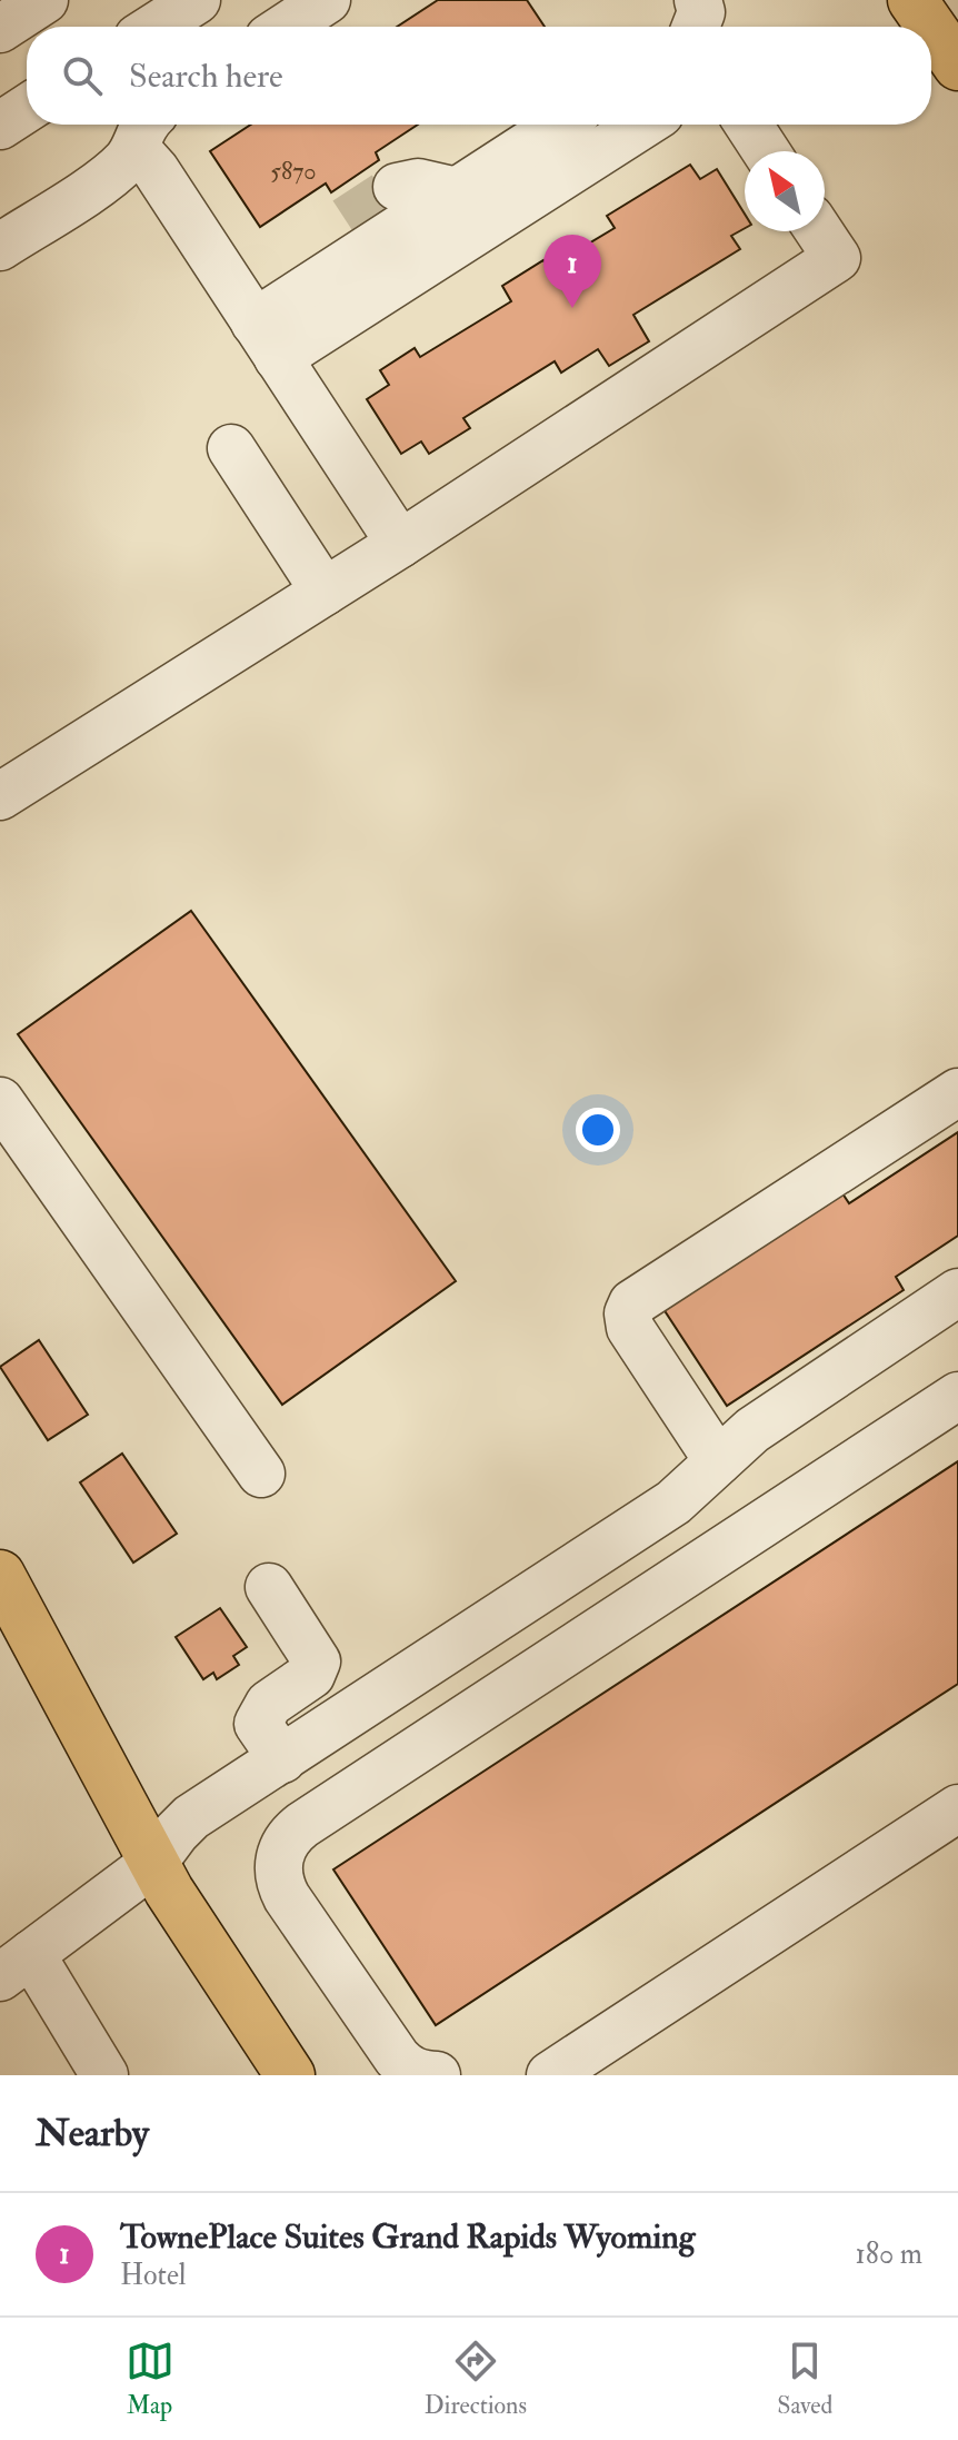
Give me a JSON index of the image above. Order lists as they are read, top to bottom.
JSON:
{
  "house_numbers": ["5870"],
  "north": "top left",
  "page": {
    "search": "Search here",
    "pins": "1",
    "heading": "Nearby",
    "list": [
      {
        "mark": "1",
        "name": "TownePlace Suites Grand Rapids Wyoming",
        "note": "Hotel",
        "value": "180 m"
      }
    ],
    "nav": ["Map", "Directions", "Saved"]
  }
}
